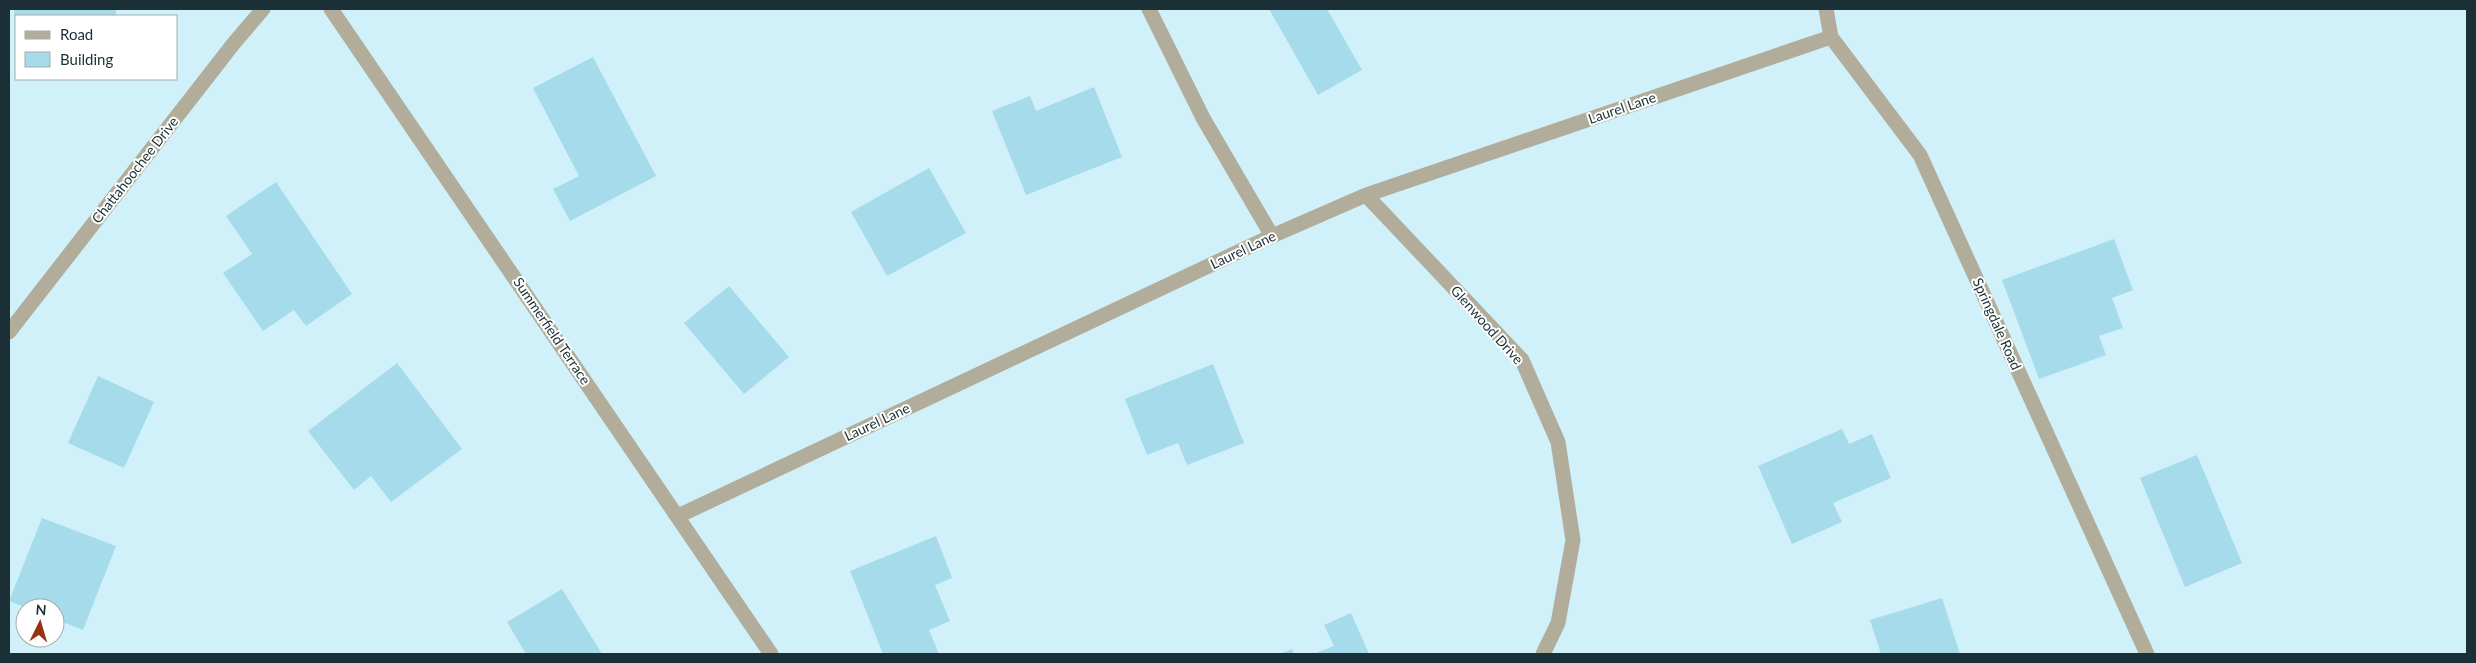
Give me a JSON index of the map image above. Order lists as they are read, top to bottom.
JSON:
{
  "streets": {
    "street": [
      "Laurel Lane",
      "Chattahoochee Drive",
      "Springdale Road",
      "Glenwood Drive",
      "Summerfield Terrace"
    ]
  },
  "crossings": [
    ["Laurel Lane", "Springdale Road"],
    ["Laurel Lane", "Glenwood Drive"],
    ["Laurel Lane", "Summerfield Terrace"]
  ],
  "legend": ["Road", "Building"],
  "north": "top"
}
